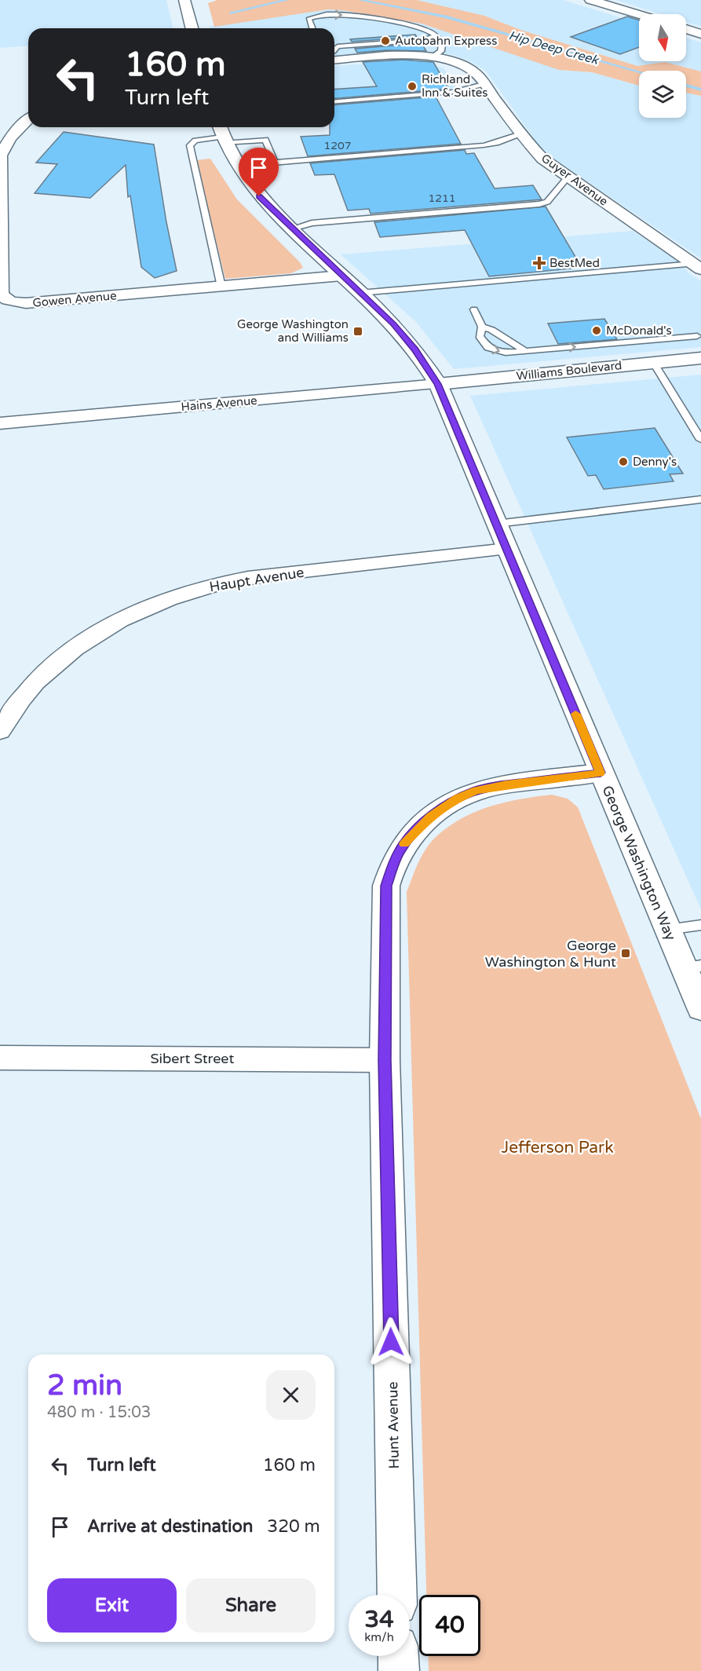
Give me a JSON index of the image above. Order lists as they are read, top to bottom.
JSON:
{
  "streets": {
    "main road": ["Williams Boulevard", "George Washington Way", "Hunt Avenue"],
    "street": [
      "Guyer Avenue",
      "Gowen Avenue",
      "Hains Avenue",
      "Haupt Avenue",
      "Sibert Street"
    ]
  },
  "crossings": [
    ["Gowen Avenue", "George Washington Way"],
    ["Williams Boulevard", "Hains Avenue"],
    ["Williams Boulevard", "George Washington Way"],
    ["Hains Avenue", "George Washington Way"],
    ["Haupt Avenue", "George Washington Way"],
    ["George Washington Way", "Hunt Avenue"],
    ["Sibert Street", "Hunt Avenue"]
  ],
  "water": ["Hip Deep Creek"],
  "parks": ["Jefferson Park"],
  "places": {
    "other": [
      "Autobahn Express",
      "Richland Inn & Suites",
      "McDonald's",
      "Denny's"
    ],
    "health": ["BestMed"],
    "transit": ["George Washington and Williams", "George Washington & Hunt"]
  },
  "house_numbers": ["1207", "1211"],
  "north": "bottom",
  "page": {
    "turn": ["160 m", "Turn left"],
    "heading": ["2 min", "480 m · 15:03"],
    "list": [
      {
        "name": "Turn left",
        "value": "160 m"
      },
      {
        "name": "Arrive at destination",
        "value": "320 m"
      }
    ],
    "buttons": ["Exit", "Share"],
    "speed": "34 km/h",
    "limit": "40"
  }
}
